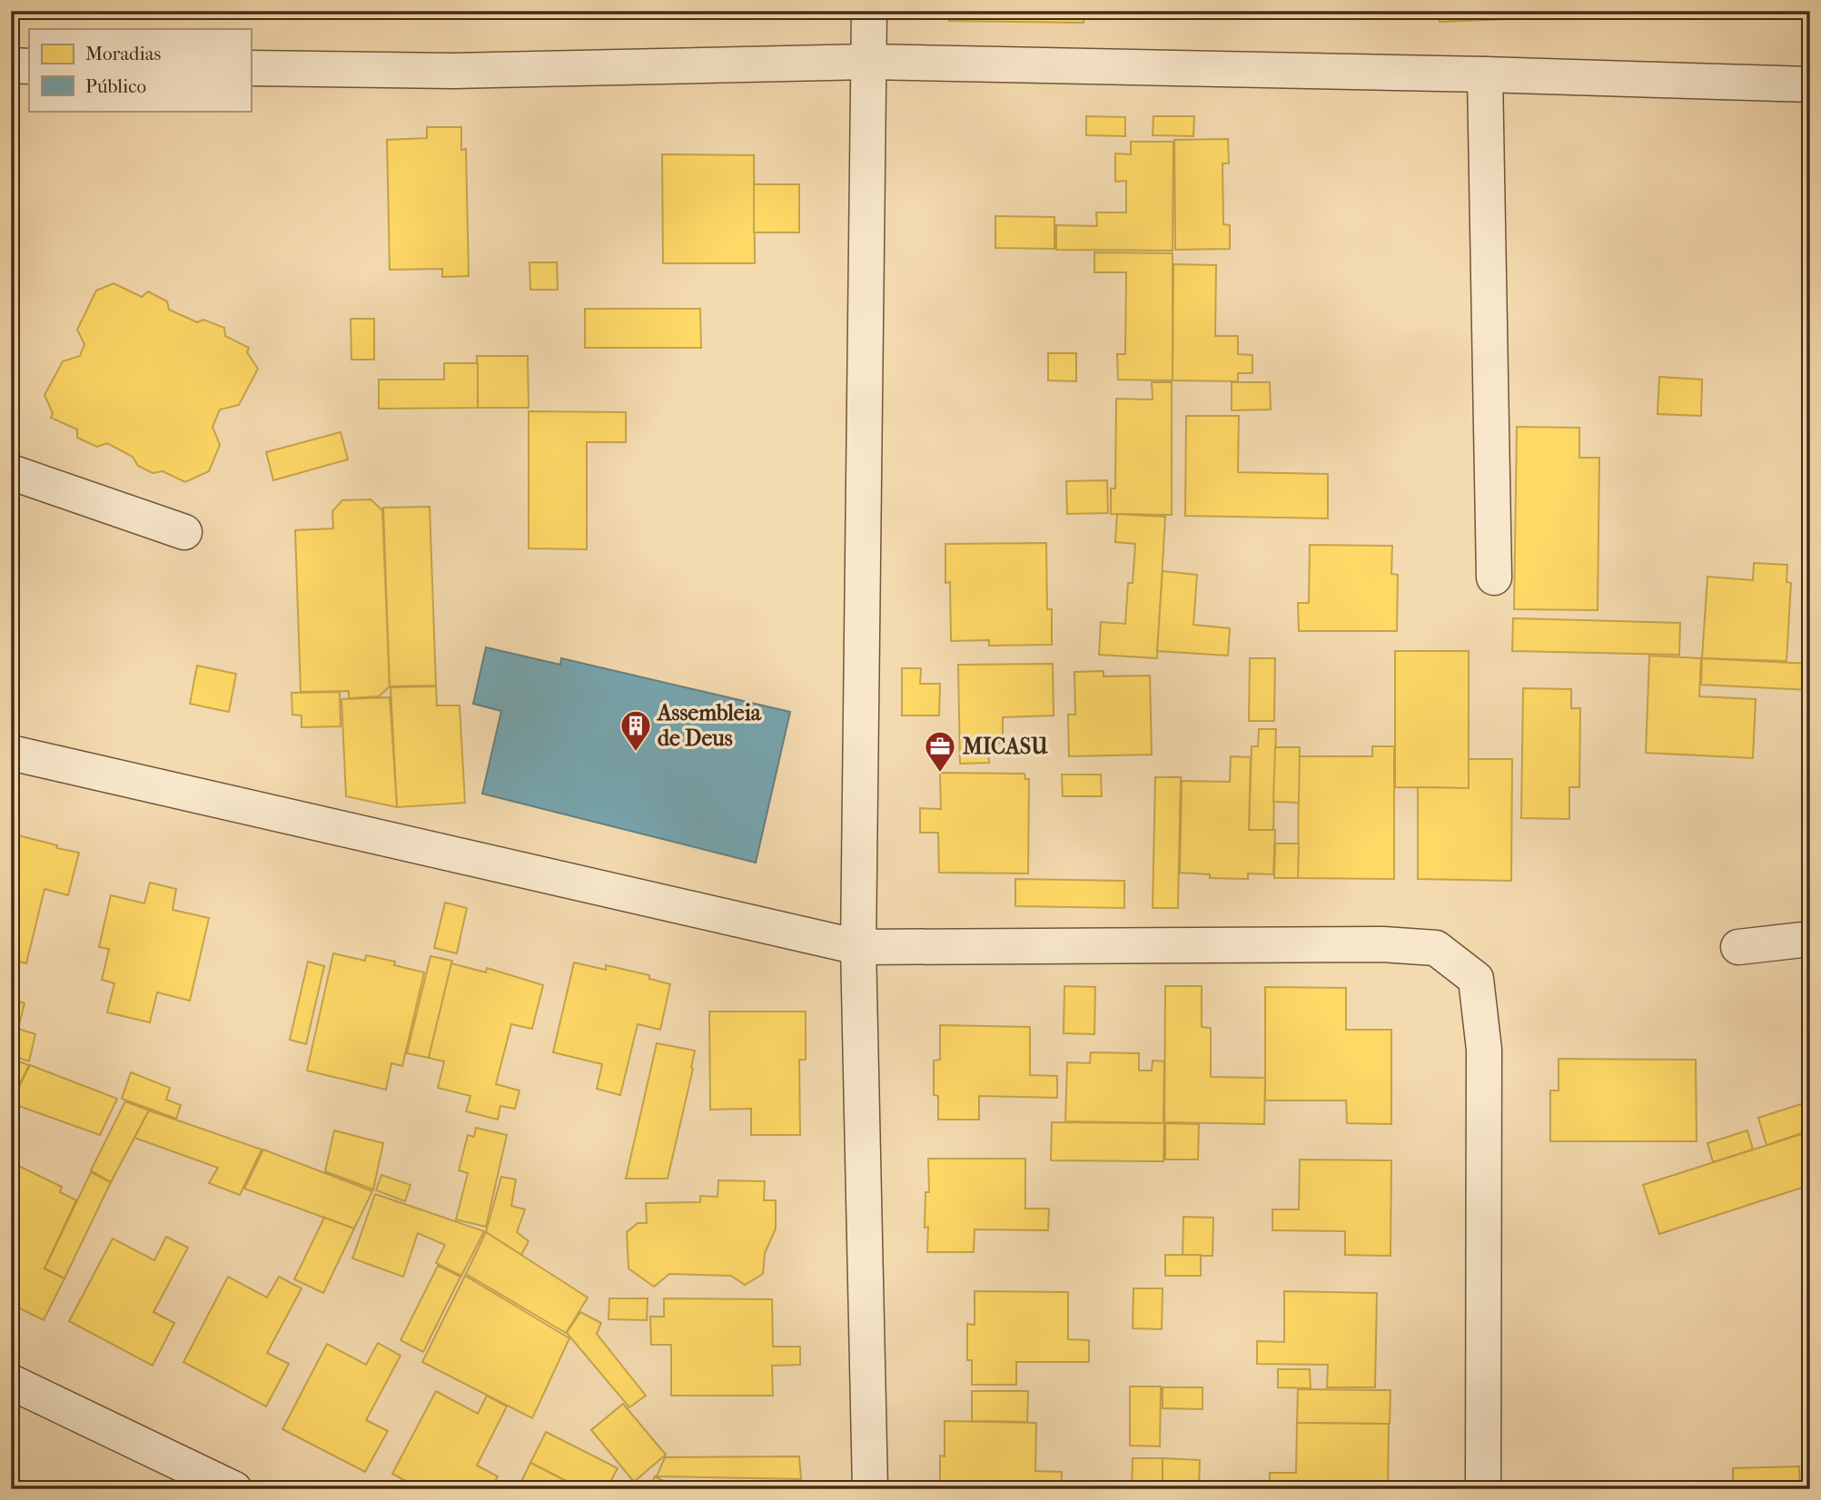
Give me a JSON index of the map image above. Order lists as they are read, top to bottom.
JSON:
{
  "places": {
    "building": ["Assembleia de Deus"],
    "office": ["MICASU"]
  },
  "legend": ["Moradias", "Público"]
}
